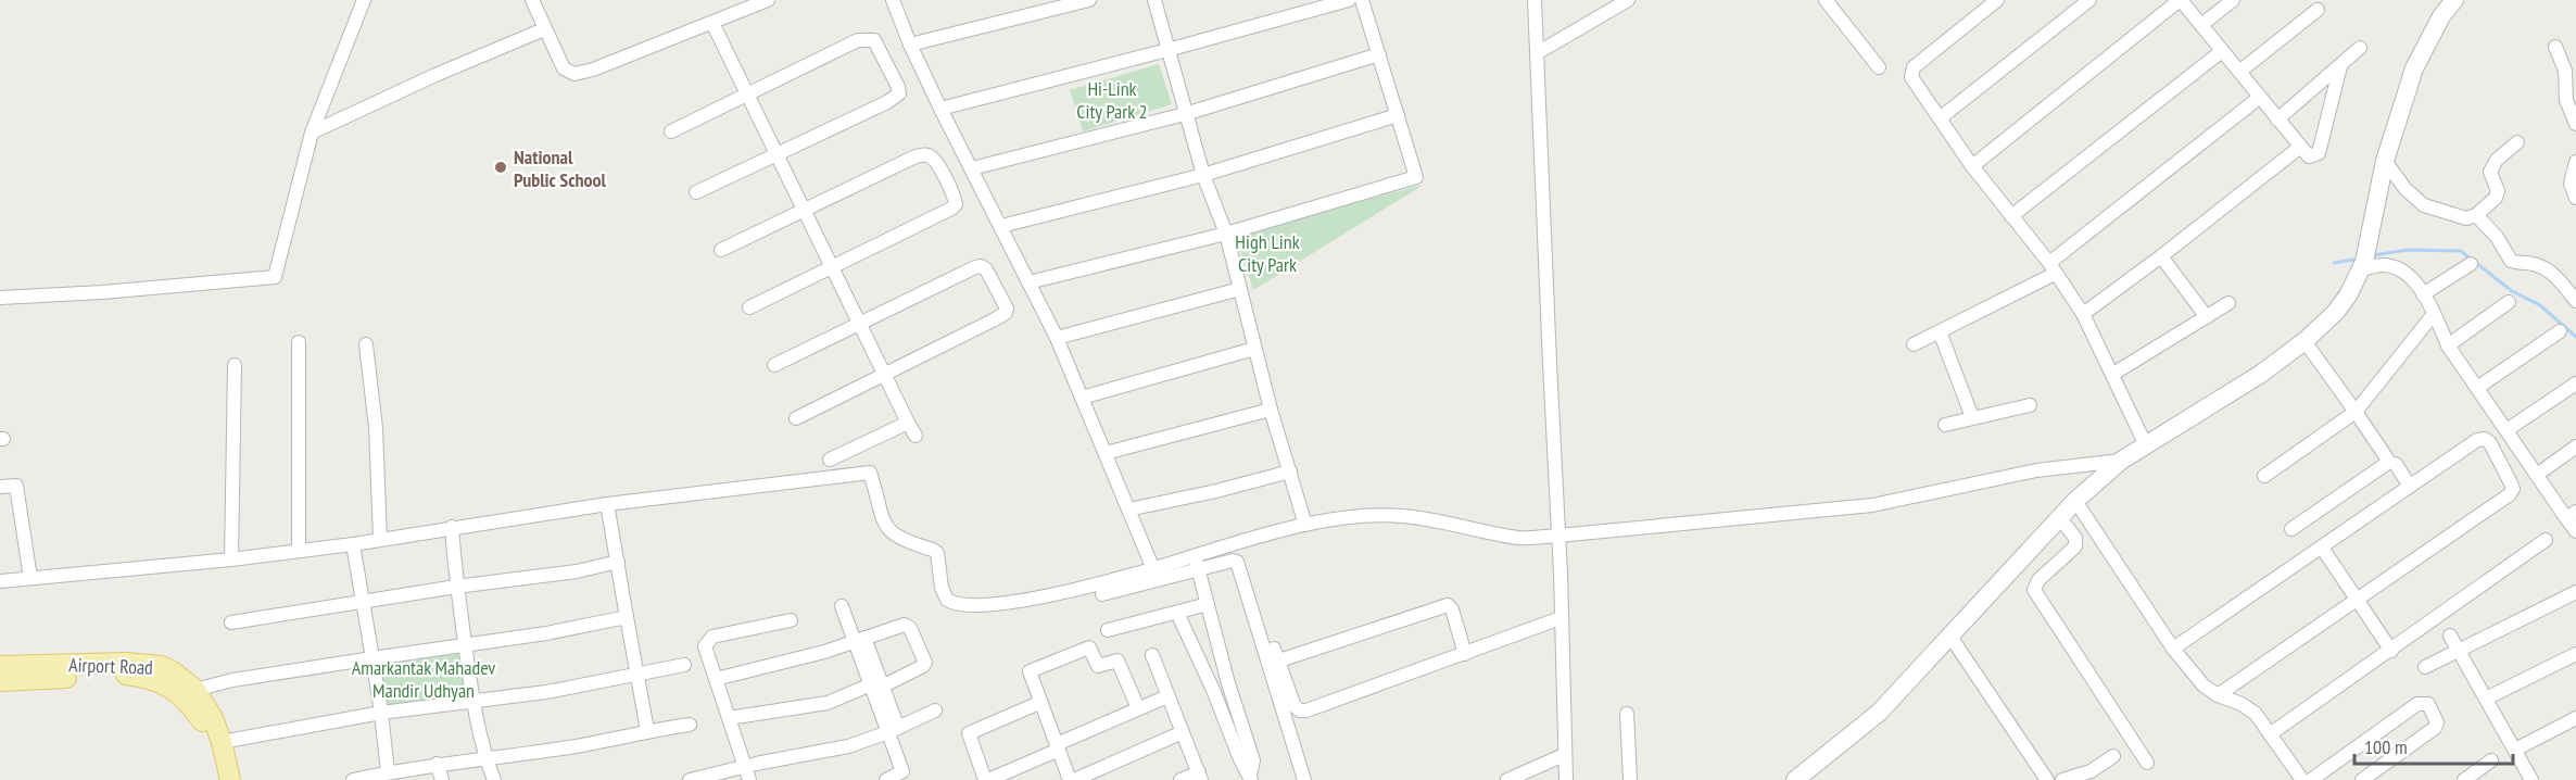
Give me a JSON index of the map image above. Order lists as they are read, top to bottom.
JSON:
{
  "streets": {
    "main road": ["Airport Road"]
  },
  "parks": ["Hi-Link City Park 2", "High Link City Park", "Amarkantak Mahadev Mandir Udhyan"],
  "places": ["National Public School"],
  "scale_bar": "100 m"
}
